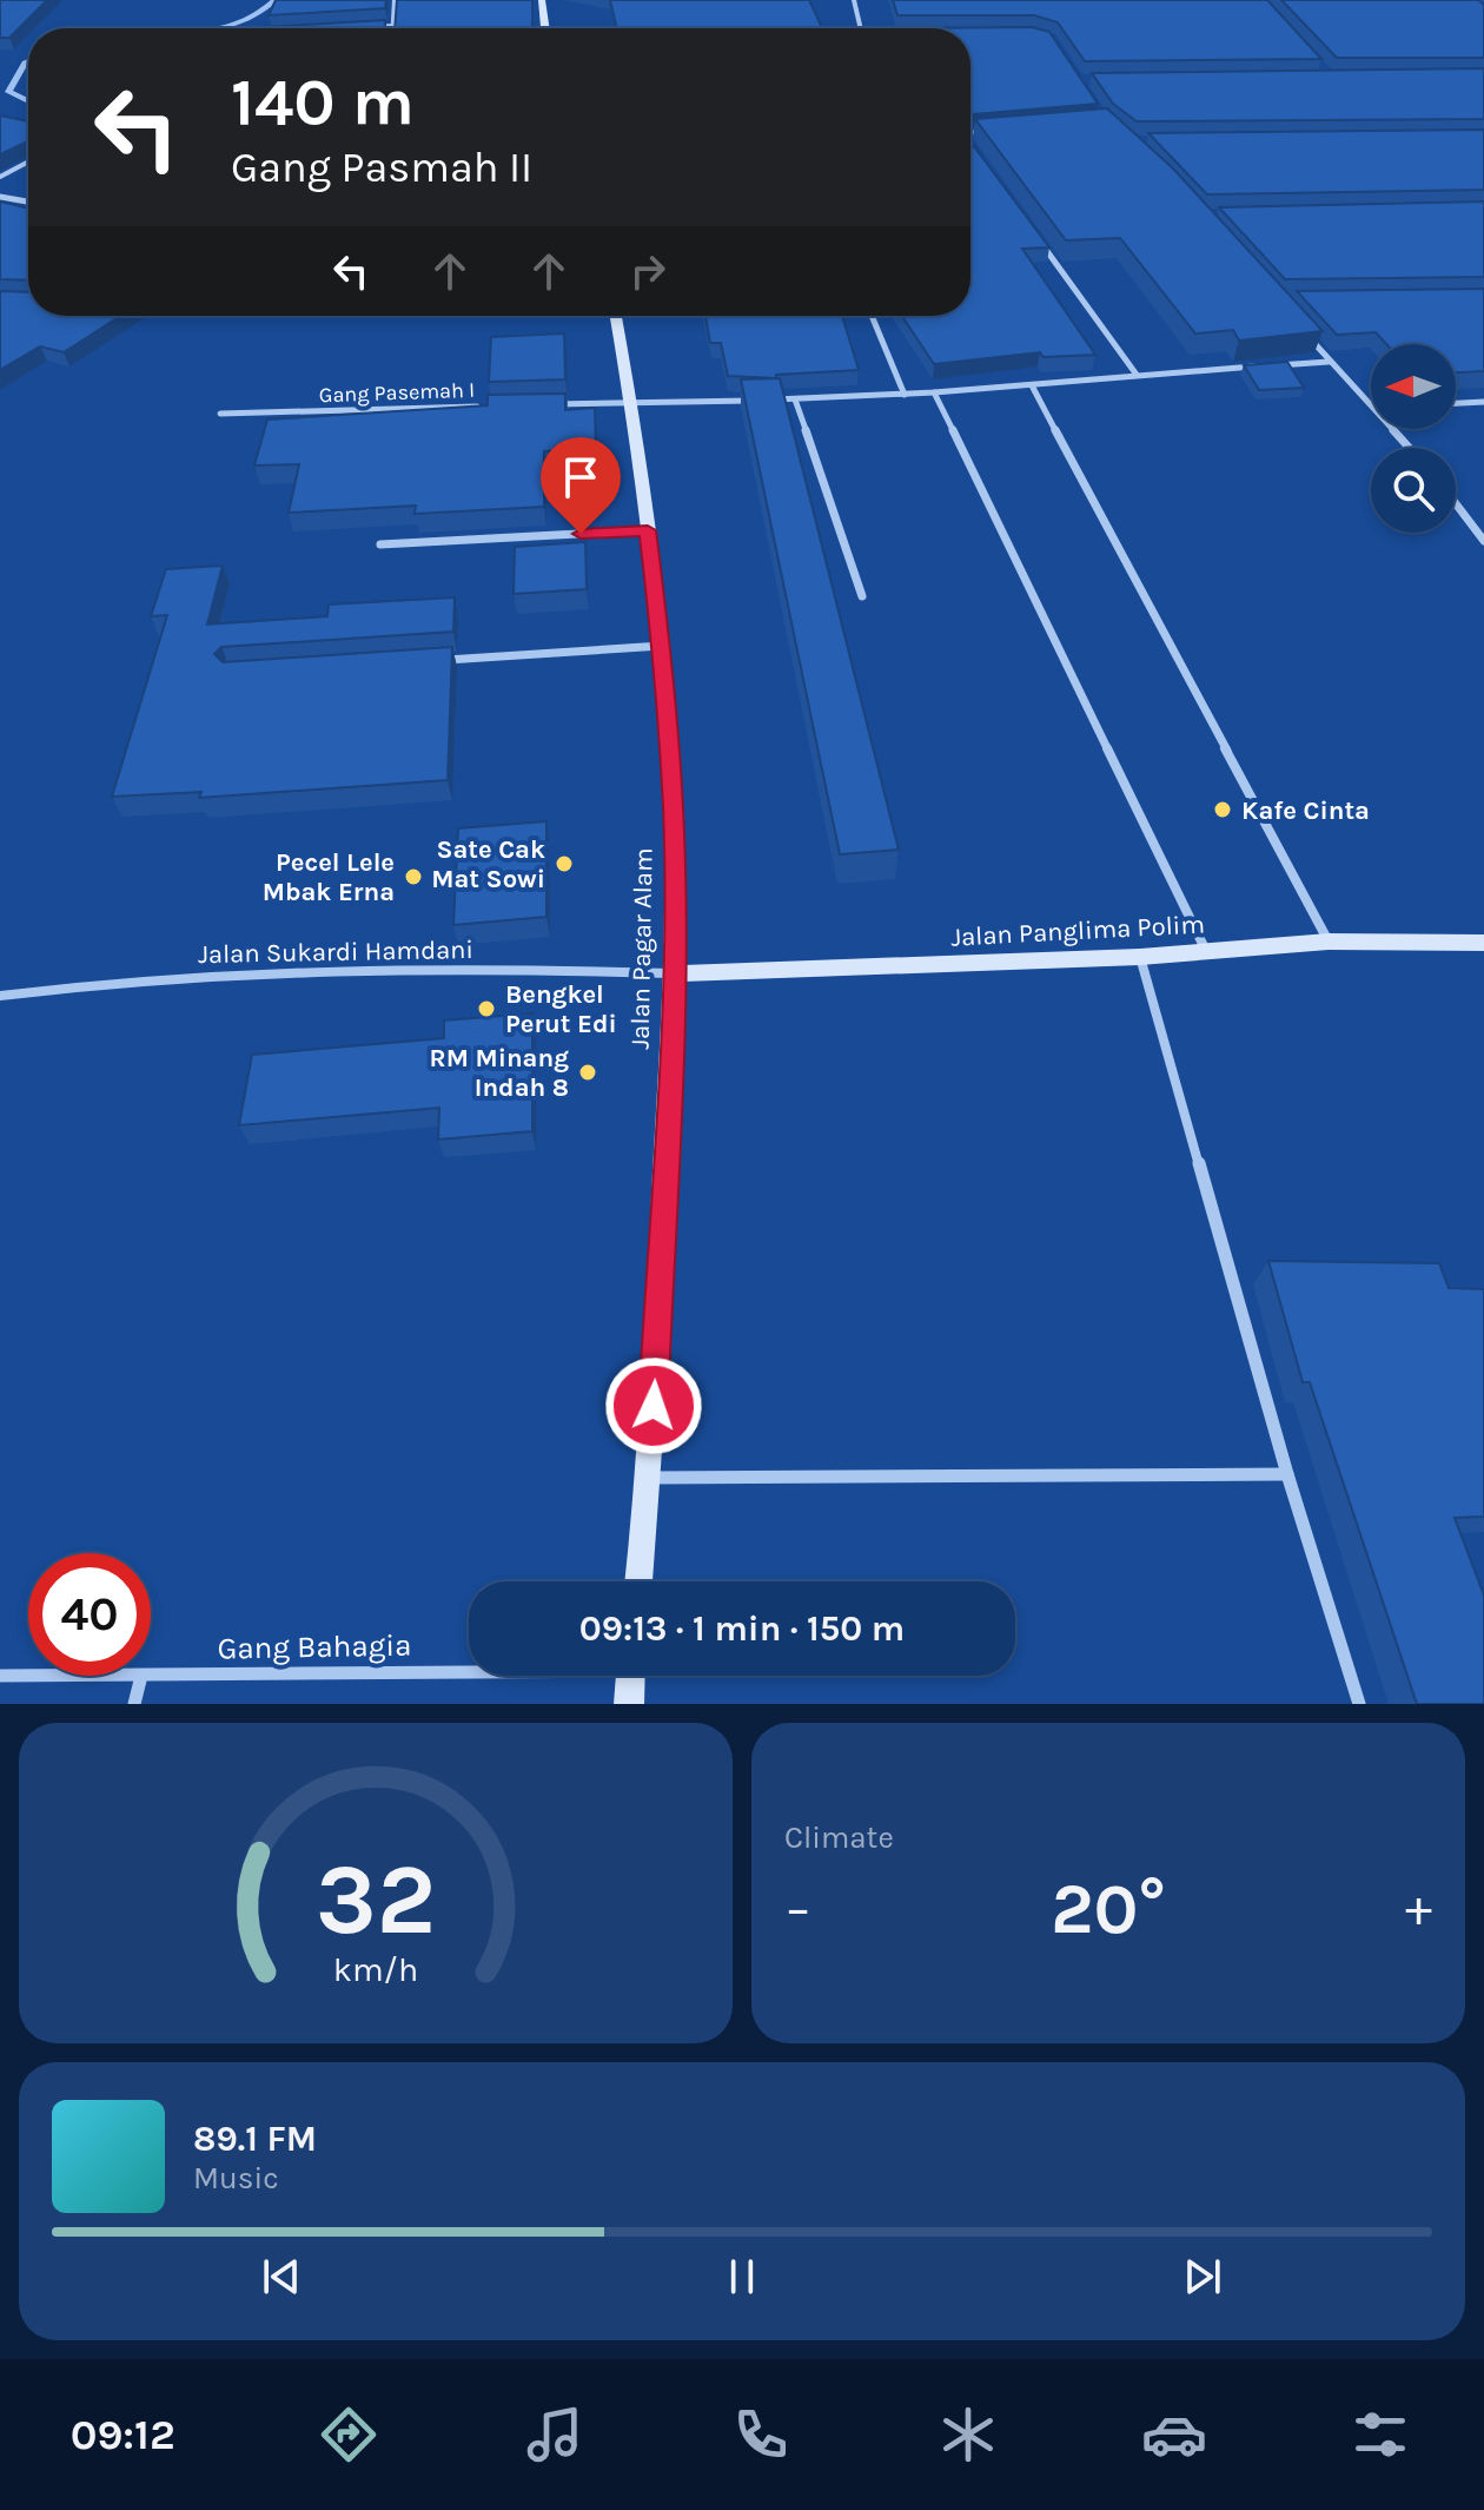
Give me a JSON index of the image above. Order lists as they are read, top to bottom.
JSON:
{
  "streets": {
    "street": [
      "Gang Pasemah I",
      "Jalan Panglima Polim",
      "Jalan Pagar Alam",
      "Jalan Sukardi Hamdani",
      "Gang Bahagia"
    ]
  },
  "crossings": [
    ["Jalan Panglima Polim", "Jalan Pagar Alam"],
    ["Jalan Panglima Polim", "Jalan Sukardi Hamdani"],
    ["Jalan Pagar Alam", "Jalan Sukardi Hamdani"]
  ],
  "places": [
    "Kafe Cinta",
    "Sate Cak Mat Sowi",
    "Pecel Lele Mbak Erna",
    "Bengkel Perut Edi",
    "RM Minang Indah 8"
  ],
  "north": "left",
  "page": {
    "turn": ["140 m", "Gang Pasmah II"],
    "limit": "40",
    "trip": "09:13 · 1 min · 150 m",
    "tile": "Climate",
    "heat": ["−", "20°", "+"],
    "song": ["89.1 FM", "Music"],
    "tabs": "09:12",
    "gauge": ["32", "km/h"]
  }
}
